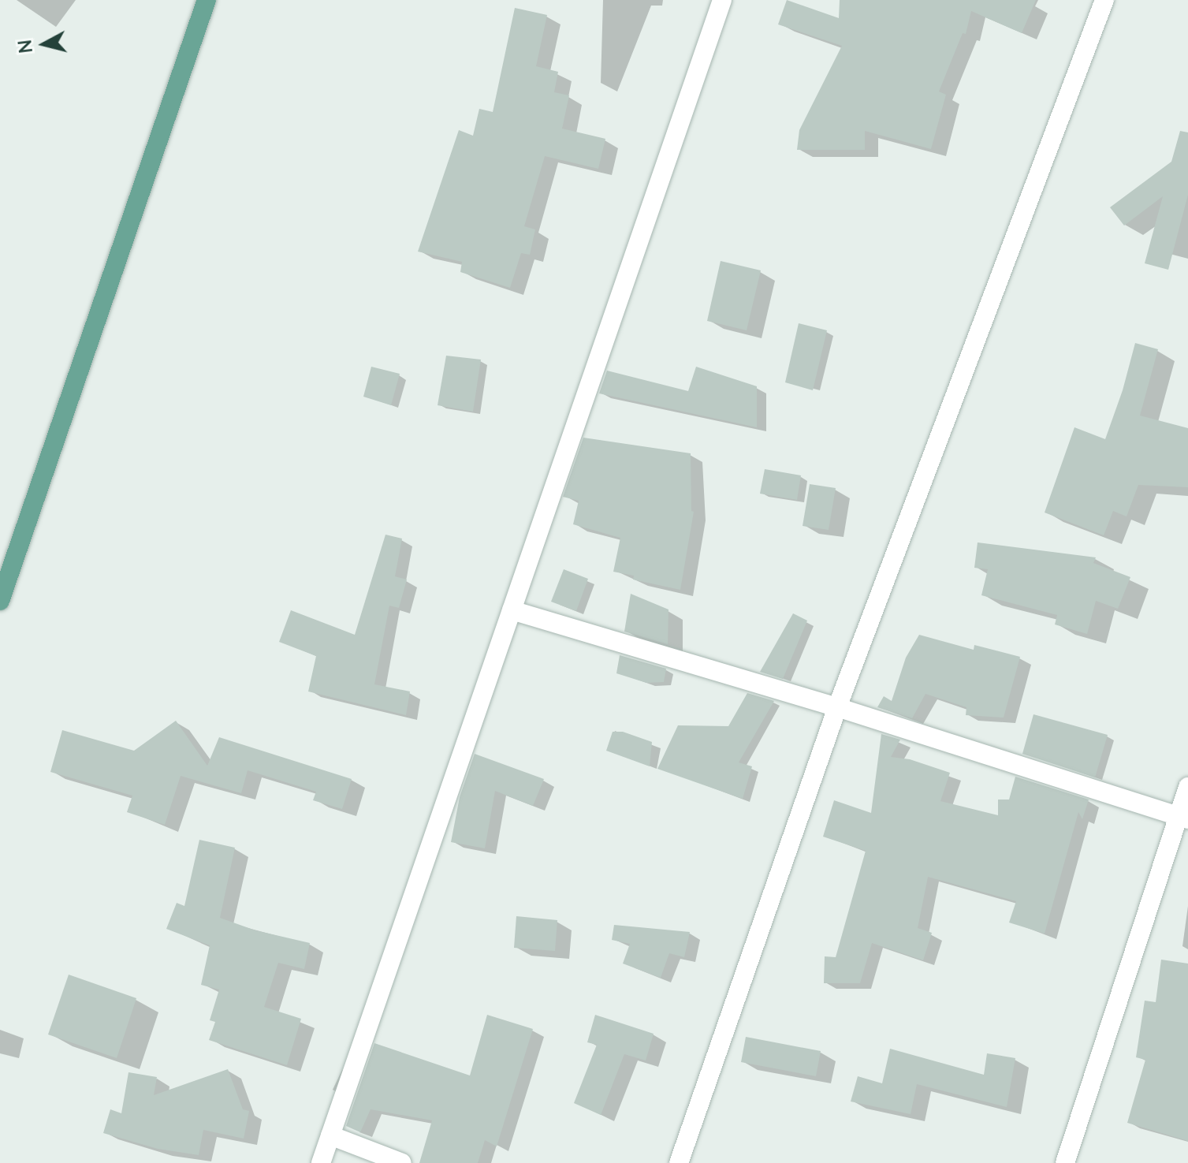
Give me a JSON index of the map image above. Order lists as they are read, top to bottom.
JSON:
{
  "north": "left"
}
